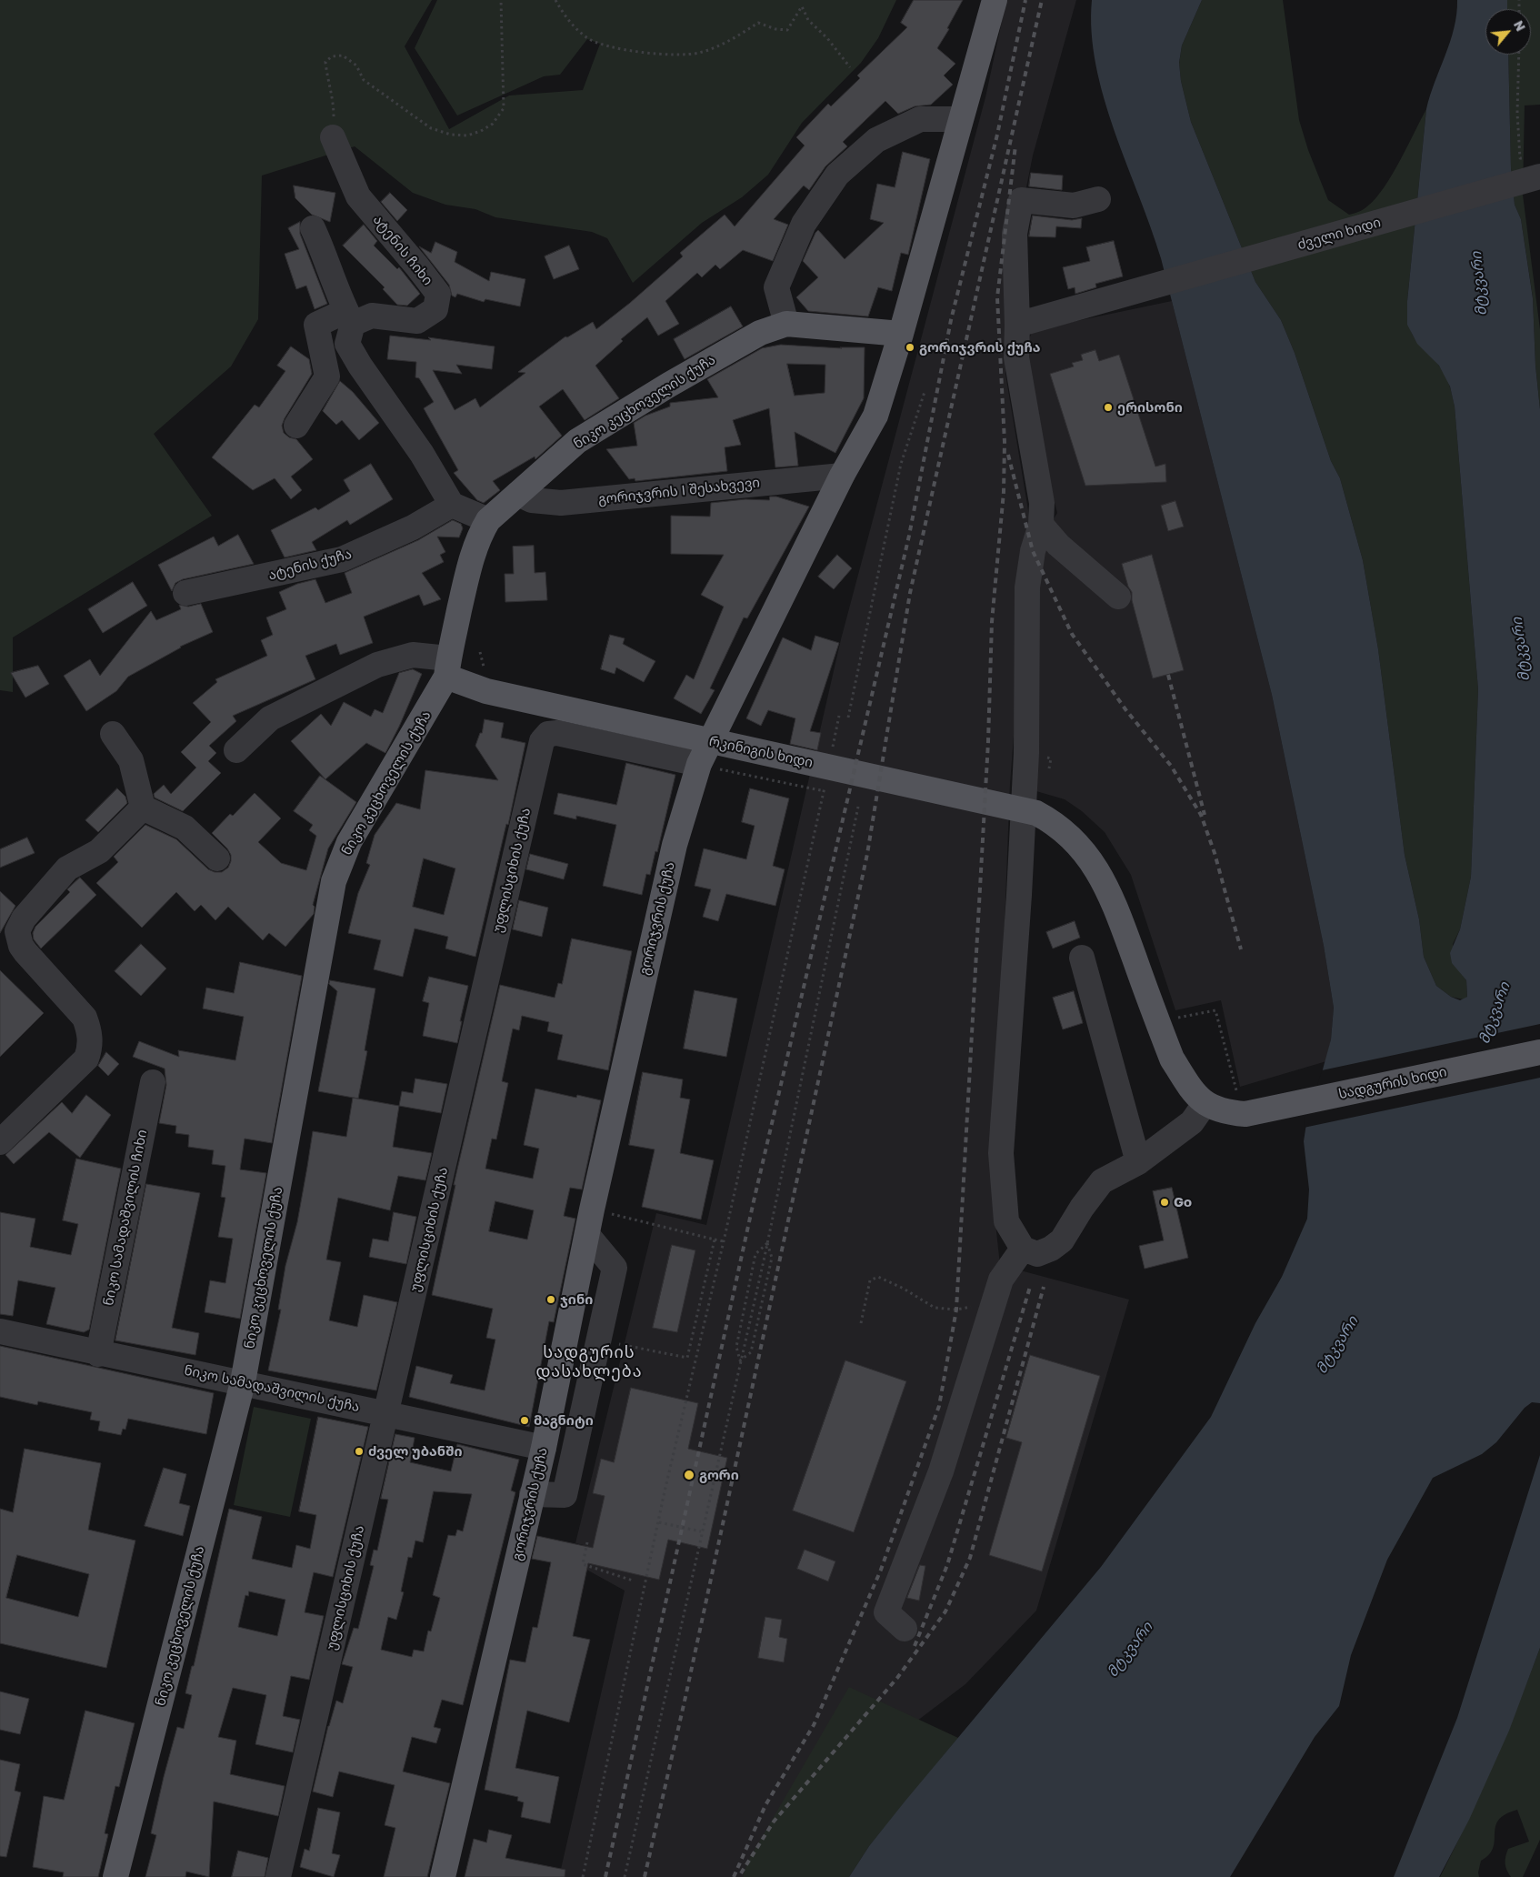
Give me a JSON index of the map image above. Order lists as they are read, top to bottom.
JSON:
{
  "streets": {
    "main road": [
      "ნიკო კეცხოველის ქუჩა",
      "რკინიგის ხიდი",
      "გორიჯვრის ქუჩა",
      "სადგურის ხიდი"
    ],
    "street": [
      "ძველი ხიდი",
      "ატენის ჩიხი",
      "გორიჯვრის I შესახვევი",
      "ატენის ქუჩა",
      "უფლისციხის ქუჩა",
      "ნიკო სამადაშვილის ჩიხი",
      "ნიკო სამადაშვილის ქუჩა"
    ]
  },
  "crossings": [
    ["ნიკო კეცხოველის ქუჩა", "გორიჯვრის I შესახვევი"],
    ["ნიკო კეცხოველის ქუჩა", "გორიჯვრის ქუჩა"],
    ["ნიკო კეცხოველის ქუჩა", "ნიკო სამადაშვილის ქუჩა"],
    ["გორიჯვრის I შესახვევი", "გორიჯვრის ქუჩა"],
    ["რკინიგის ხიდი", "სადგურის ხიდი"],
    ["უფლისციხის ქუჩა", "გორიჯვრის ქუჩა"],
    ["უფლისციხის ქუჩა", "ნიკო სამადაშვილის ქუჩა"],
    ["გორიჯვრის ქუჩა", "ნიკო სამადაშვილის ქუჩა"],
    ["ნიკო სამადაშვილის ჩიხი", "ნიკო სამადაშვილის ქუჩა"]
  ],
  "districts": ["სადგურის დასახლება"],
  "water": ["მტკვარი"],
  "places": [
    "გორიჯვრის ქუჩა",
    "ერისონი",
    "Go",
    "ჯინი",
    "მაგნიტი",
    "ძველ უბანში",
    "გორი"
  ],
  "north": "top right"
}
